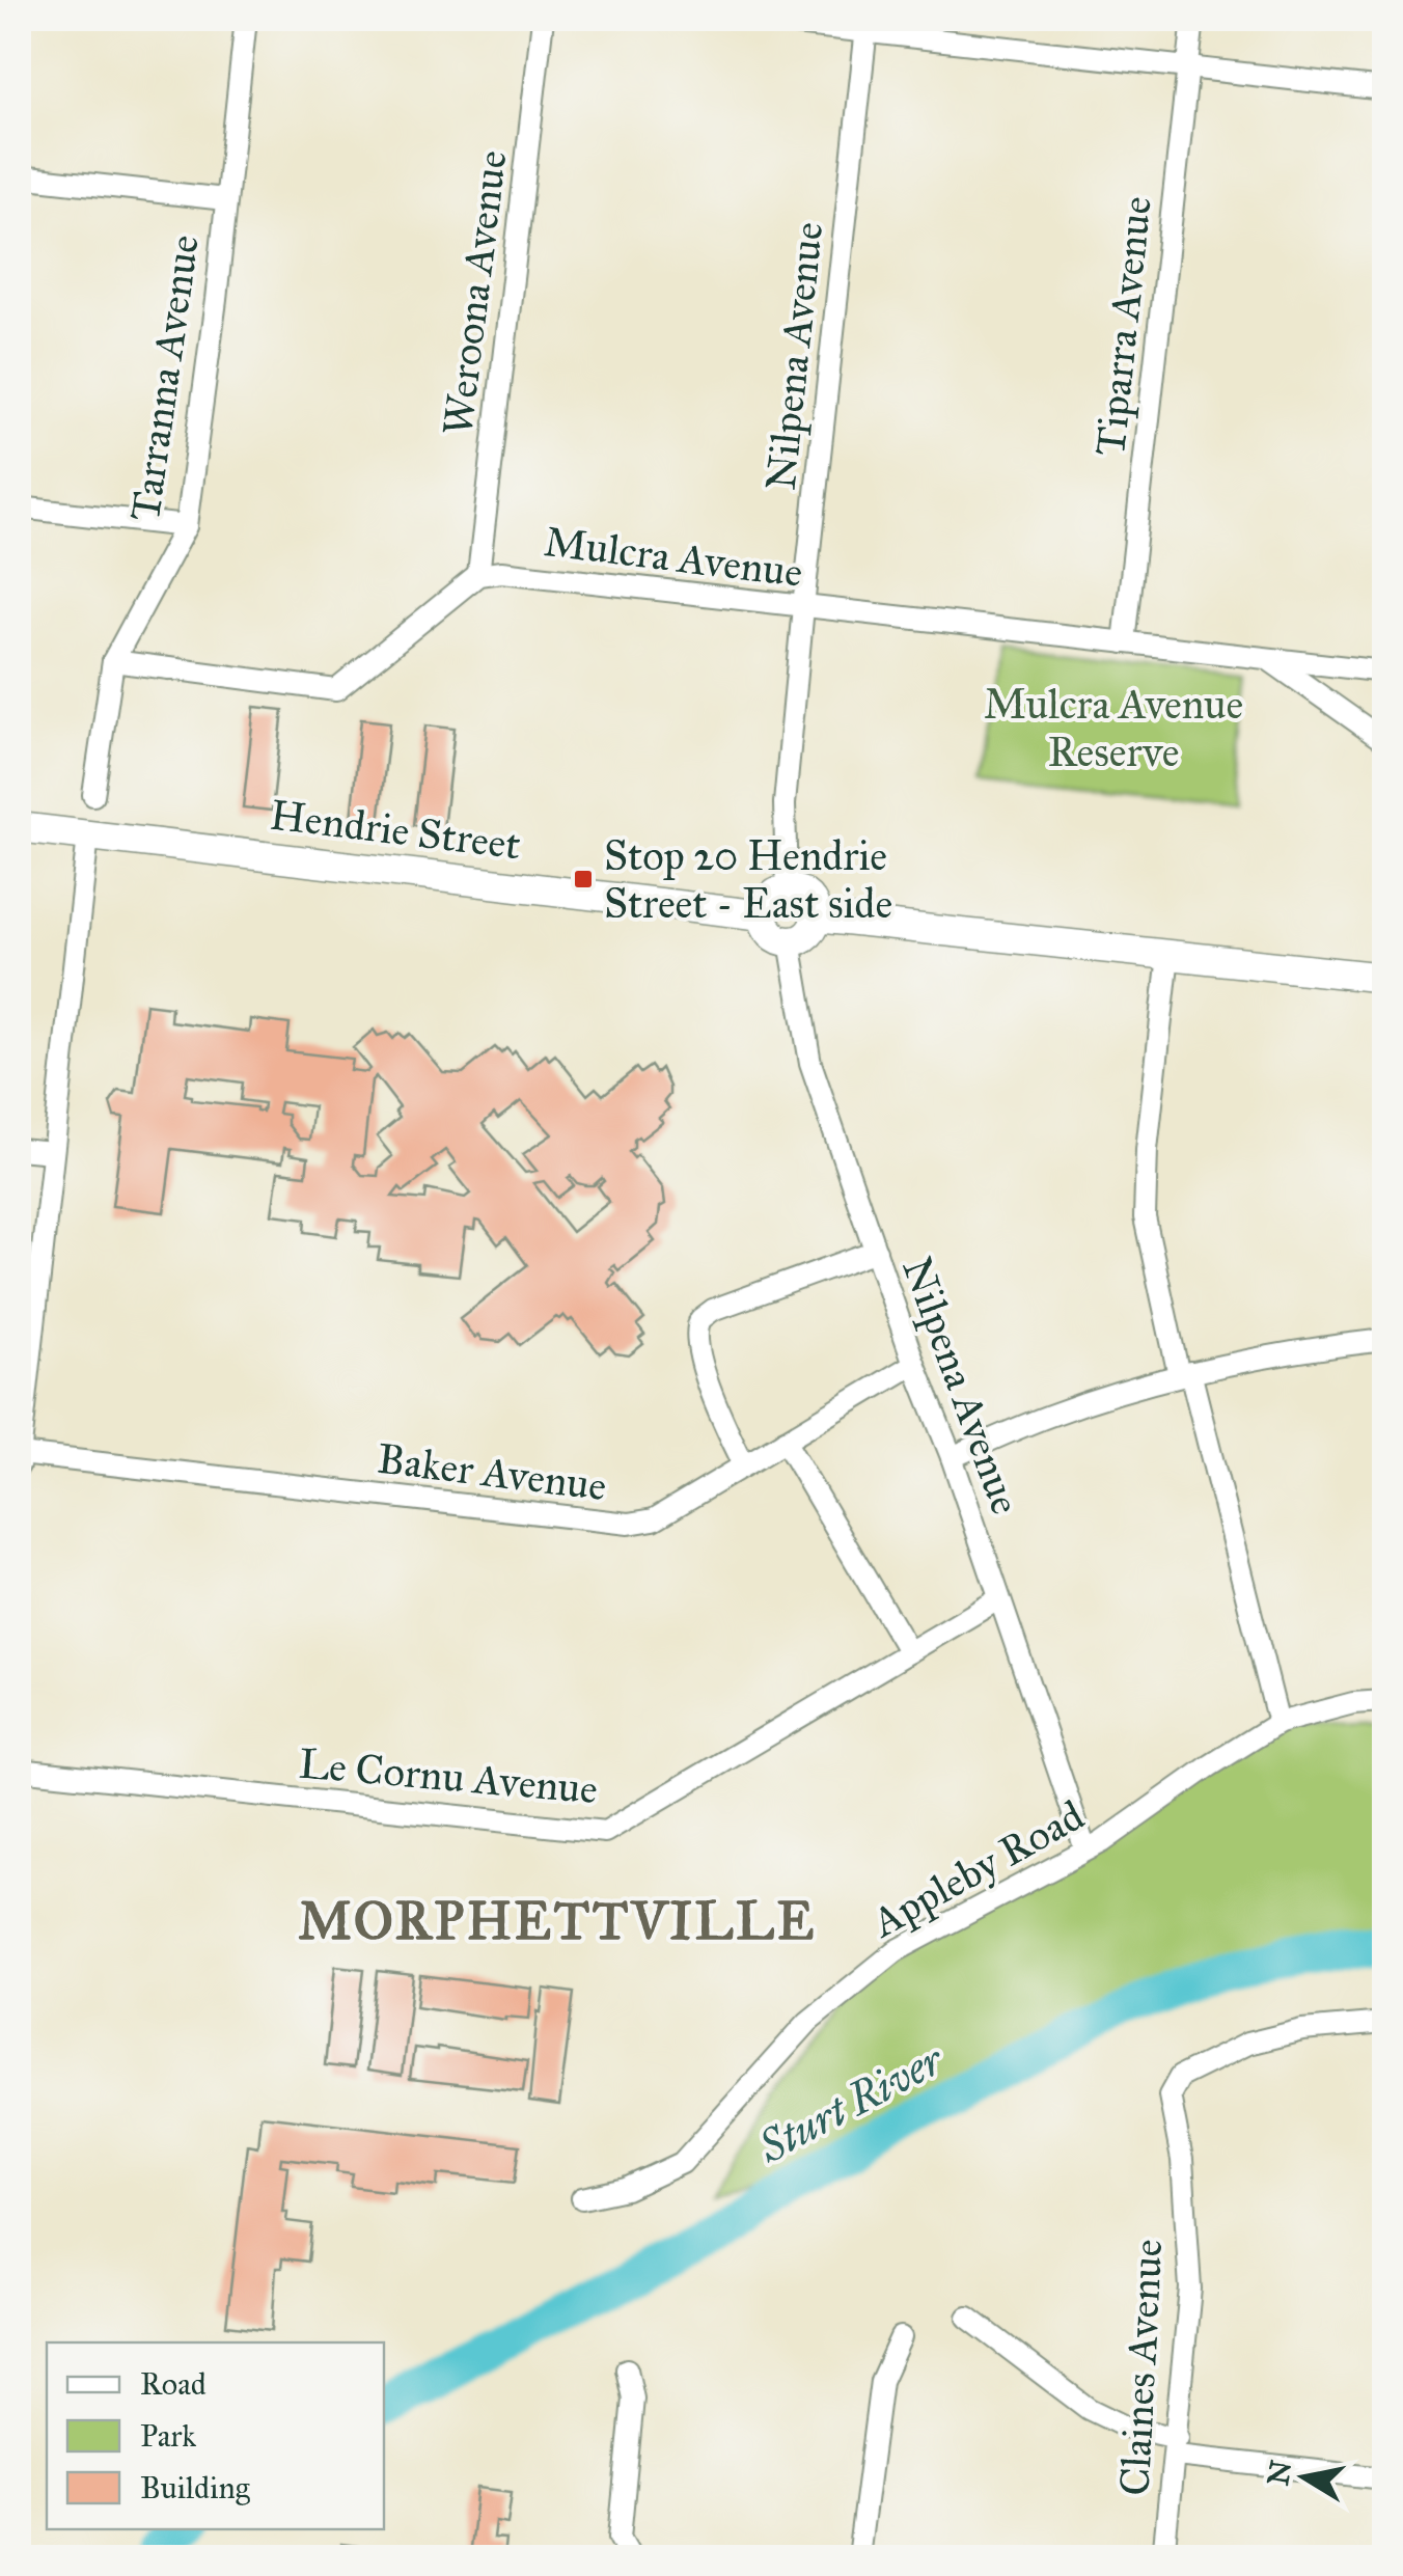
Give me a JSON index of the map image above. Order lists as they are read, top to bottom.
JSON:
{
  "streets": {
    "street": [
      "Weroona Avenue",
      "Tiparra Avenue",
      "Nilpena Avenue",
      "Tarranna Avenue",
      "Mulcra Avenue",
      "Hendrie Street",
      "Baker Avenue",
      "Le Cornu Avenue",
      "Appleby Road",
      "Claines Avenue"
    ]
  },
  "crossings": [
    ["Weroona Avenue", "Mulcra Avenue"],
    ["Tiparra Avenue", "Mulcra Avenue"],
    ["Nilpena Avenue", "Mulcra Avenue"],
    ["Nilpena Avenue", "Hendrie Street"],
    ["Nilpena Avenue", "Baker Avenue"],
    ["Nilpena Avenue", "Le Cornu Avenue"],
    ["Nilpena Avenue", "Appleby Road"]
  ],
  "districts": ["MORPHETTVILLE"],
  "water": ["Sturt River"],
  "parks": ["Mulcra Avenue Reserve"],
  "places": {
    "transit": ["Stop 20 Hendrie Street - East side"]
  },
  "legend": ["Road", "Park", "Building"],
  "north": "left"
}
